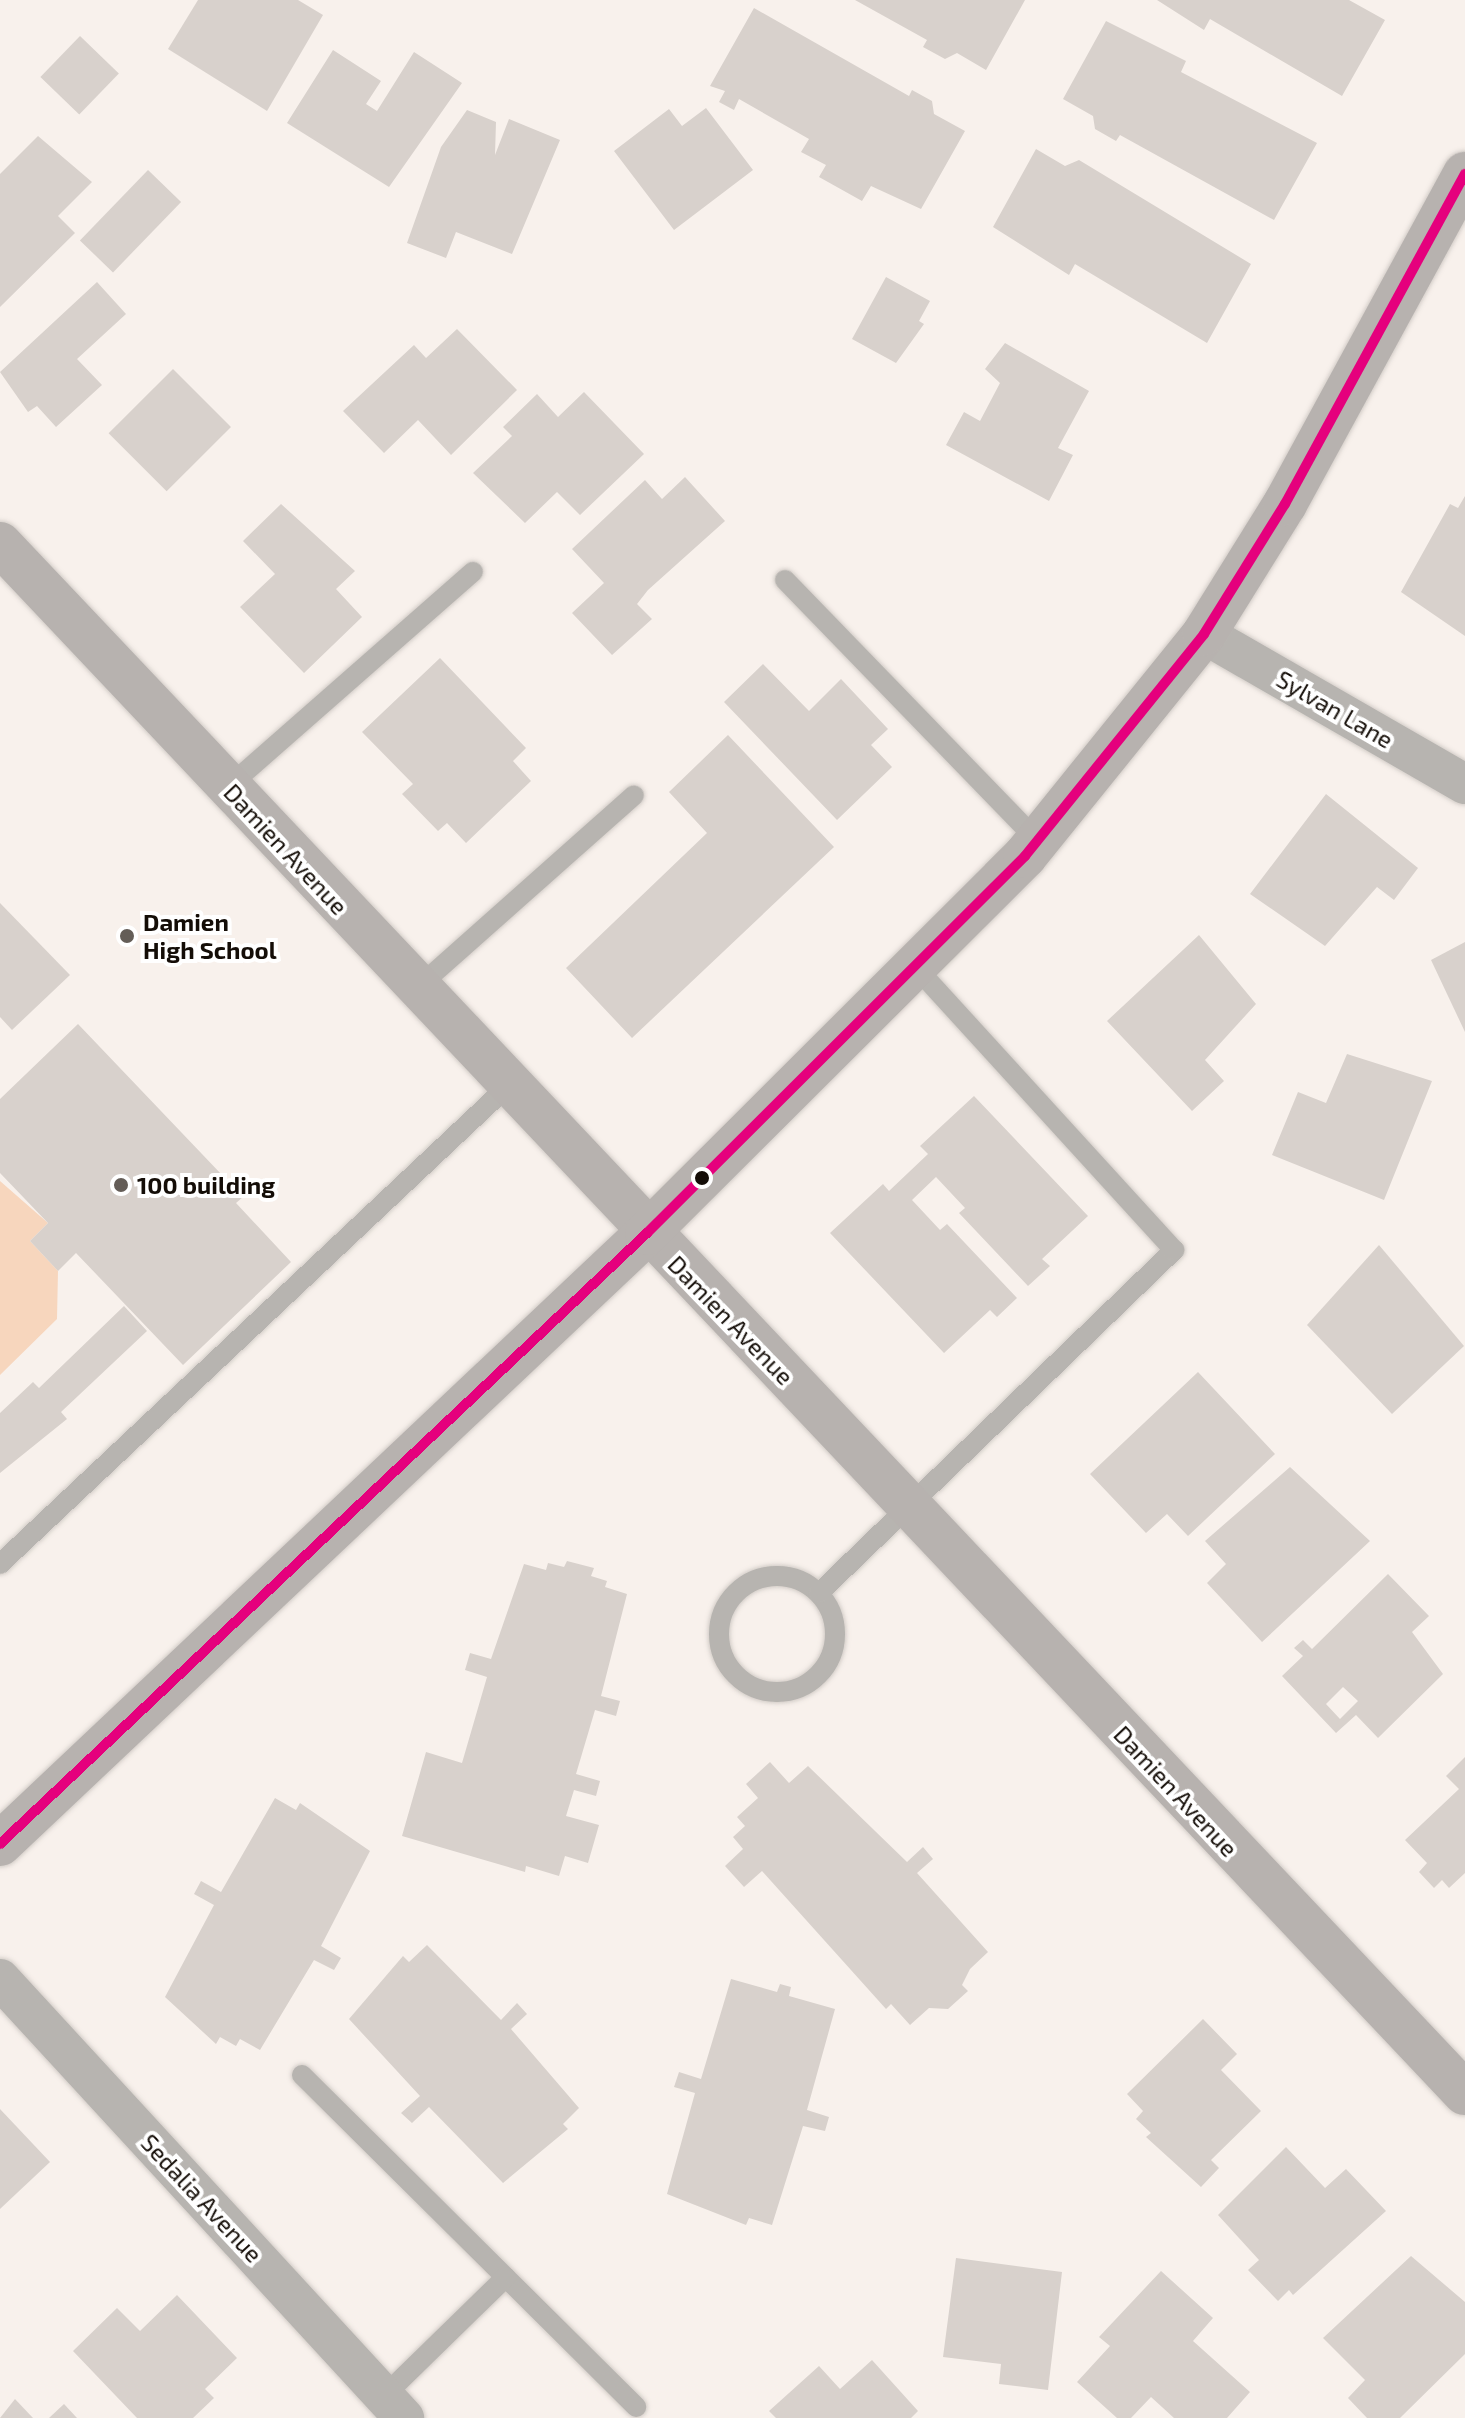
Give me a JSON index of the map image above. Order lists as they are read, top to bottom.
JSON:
{
  "streets": {
    "main road": ["Damien Avenue"],
    "street": ["Sylvan Lane", "Sedalia Avenue"]
  },
  "places": ["Damien High School", "100 building"]
}
